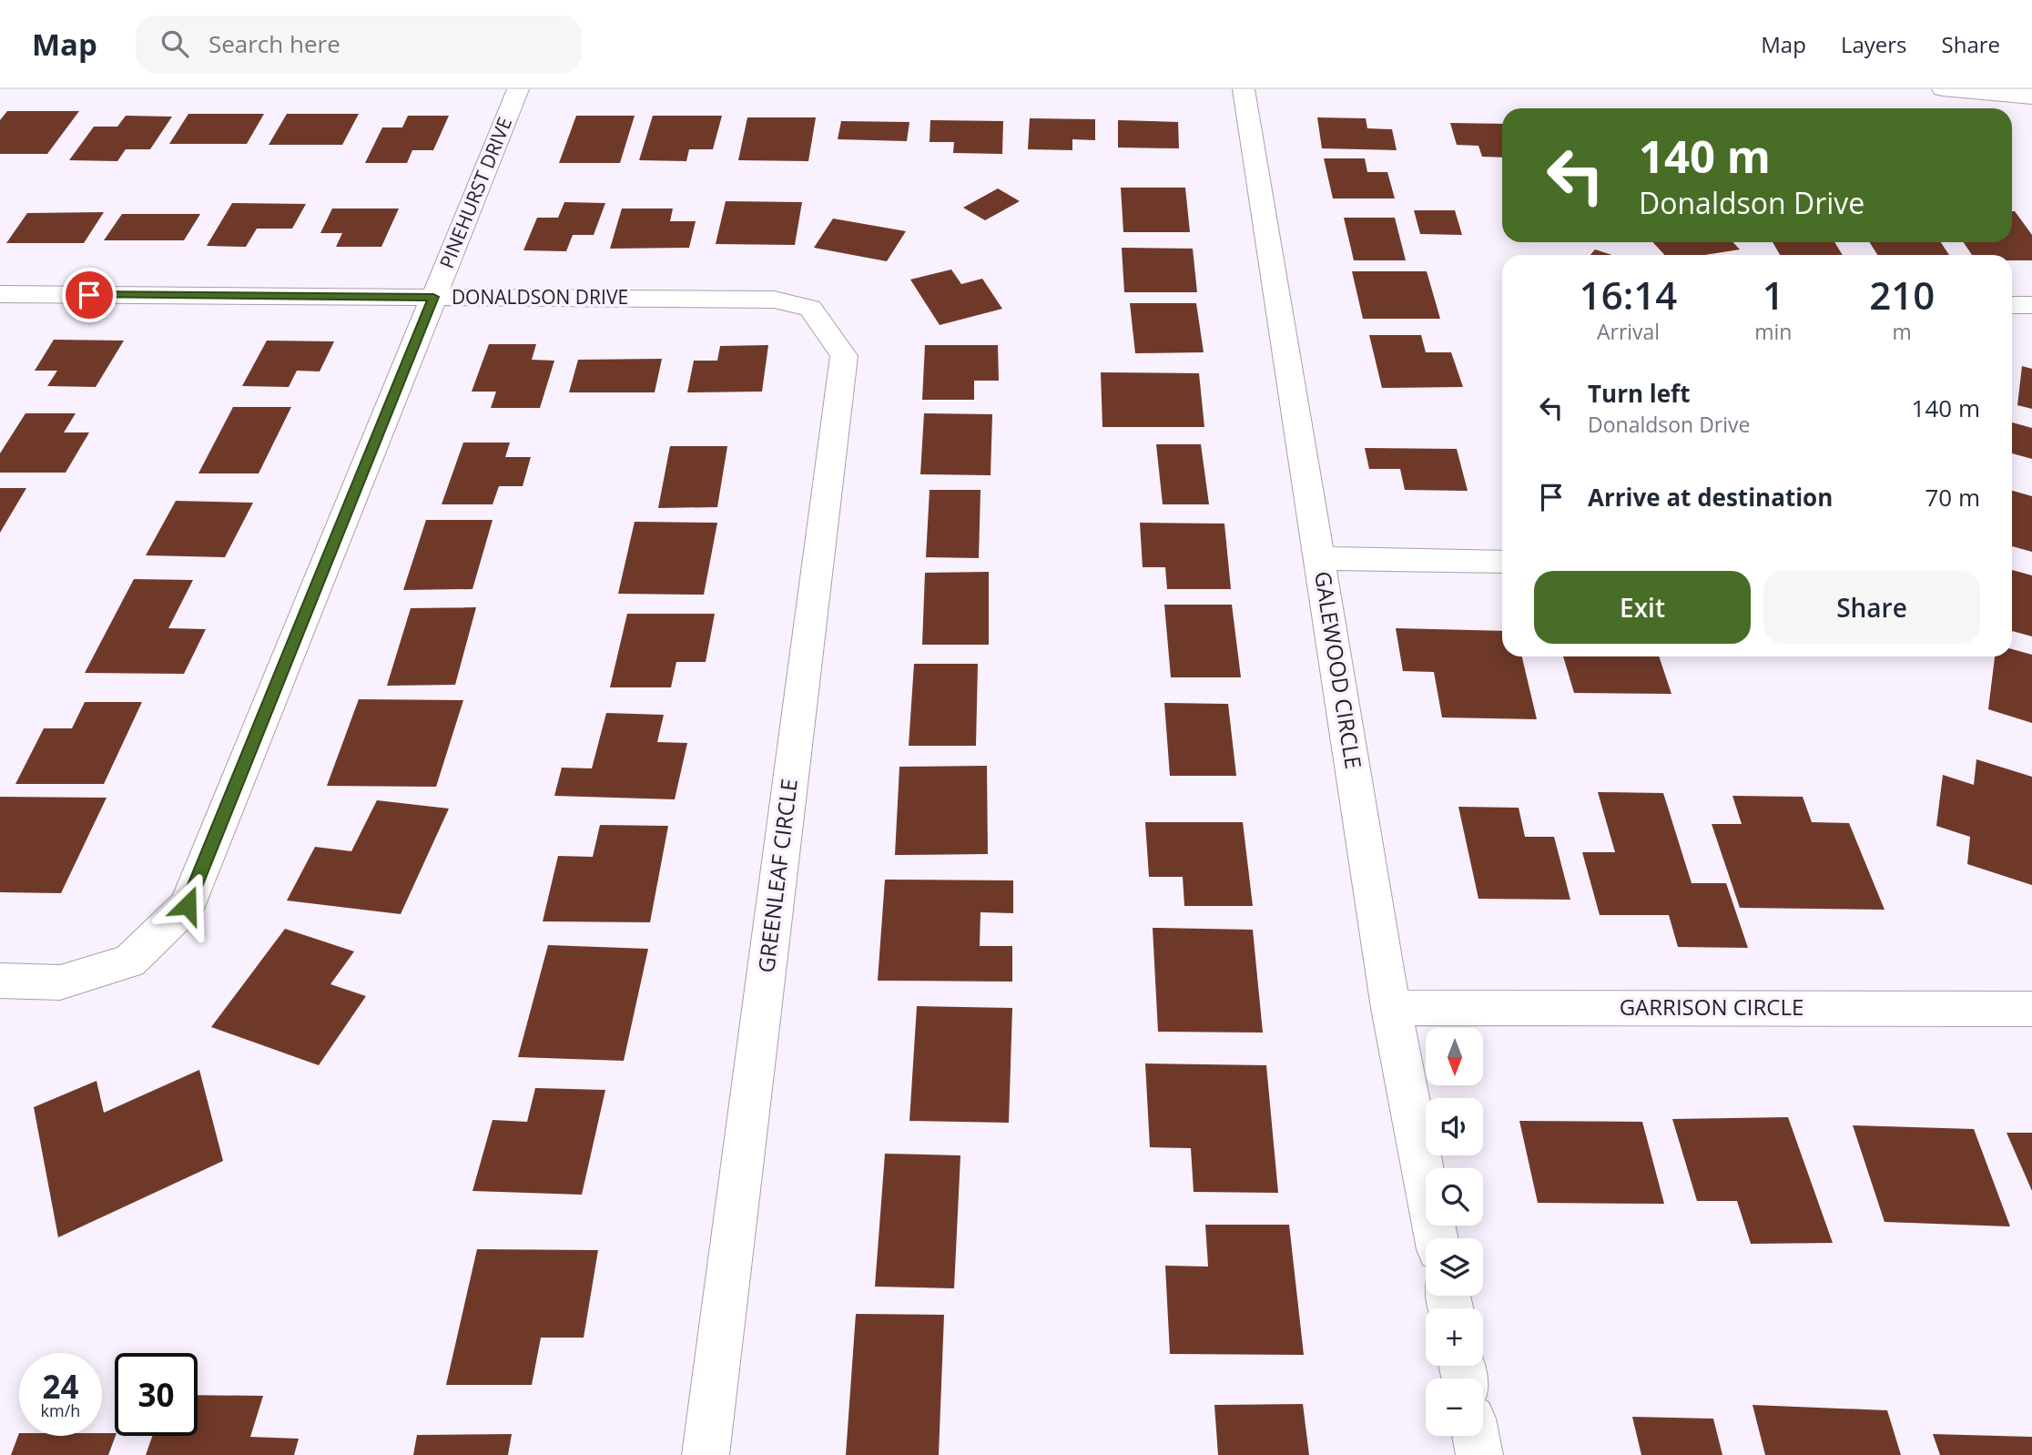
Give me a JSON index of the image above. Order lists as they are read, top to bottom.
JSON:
{
  "streets": {
    "street": [
      "PINEHURST DRIVE",
      "DONALDSON DRIVE",
      "GALEWOOD CIRCLE",
      "GREENLEAF CIRCLE",
      "GARRISON CIRCLE"
    ]
  },
  "crossings": [
    ["PINEHURST DRIVE", "DONALDSON DRIVE"],
    ["DONALDSON DRIVE", "GREENLEAF CIRCLE"],
    ["GALEWOOD CIRCLE", "GARRISON CIRCLE"]
  ],
  "north": "bottom",
  "page": {
    "header": "Map",
    "search": "Search here",
    "nav": ["Map", "Layers", "Share"],
    "turn": ["140 m", "Donaldson Drive"],
    "eta": [
      "16:14",
      "Arrival",
      "1",
      "min",
      "210",
      "m"
    ],
    "list": [
      {
        "name": "Turn left",
        "note": "Donaldson Drive",
        "value": "140 m"
      },
      {
        "name": "Arrive at destination",
        "value": "70 m"
      }
    ],
    "buttons": ["Exit", "Share"],
    "map_buttons": ["+", "−"],
    "speed": "24 km/h",
    "limit": "30"
  }
}
